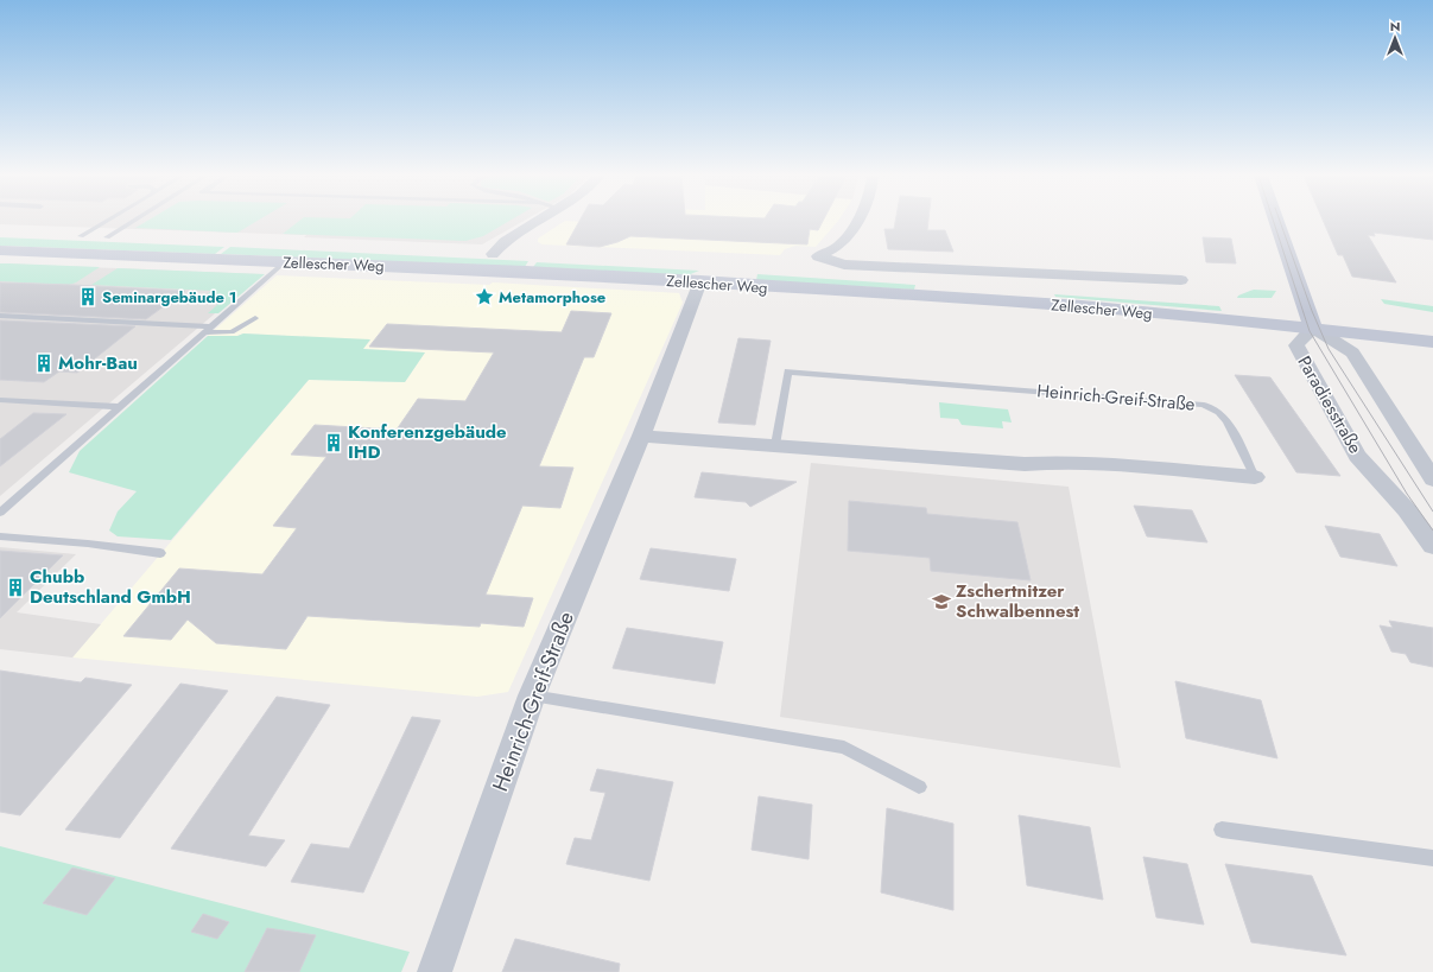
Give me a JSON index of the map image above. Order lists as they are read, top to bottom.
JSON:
{
  "streets": {
    "main road": ["Zellescher Weg"],
    "street": ["Heinrich-Greif-Straße", "Paradiesstraße"]
  },
  "crossings": [
    ["Zellescher Weg", "Heinrich-Greif-Straße"],
    ["Zellescher Weg", "Paradiesstraße"]
  ],
  "places": {
    "building": [
      "Seminargebäude 1",
      "Mohr-Bau",
      "Konferenzgebäude IHD",
      "Chubb Deutschland GmbH"
    ],
    "place": ["Metamorphose"],
    "school or university": ["Zschertnitzer Schwalbennest"]
  },
  "north": "top"
}
